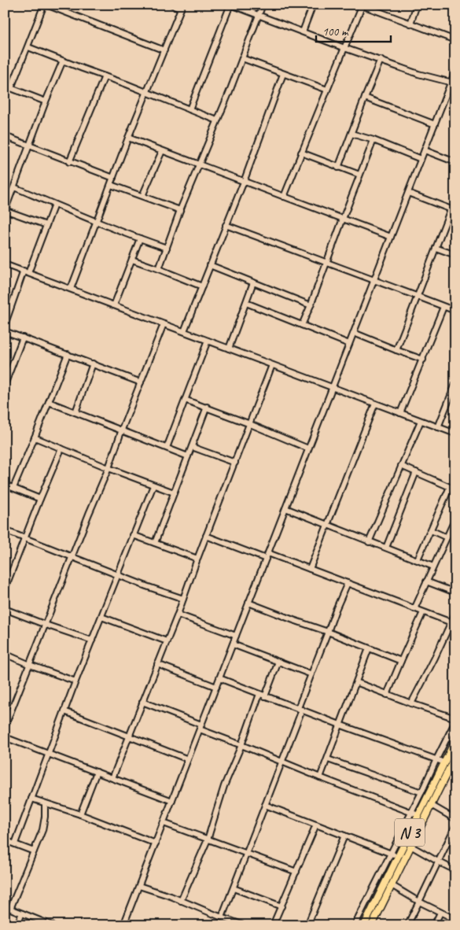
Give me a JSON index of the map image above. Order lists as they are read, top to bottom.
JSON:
{
  "streets": {
    "main road": ["N 3"]
  },
  "scale_bar": "100 m"
}
